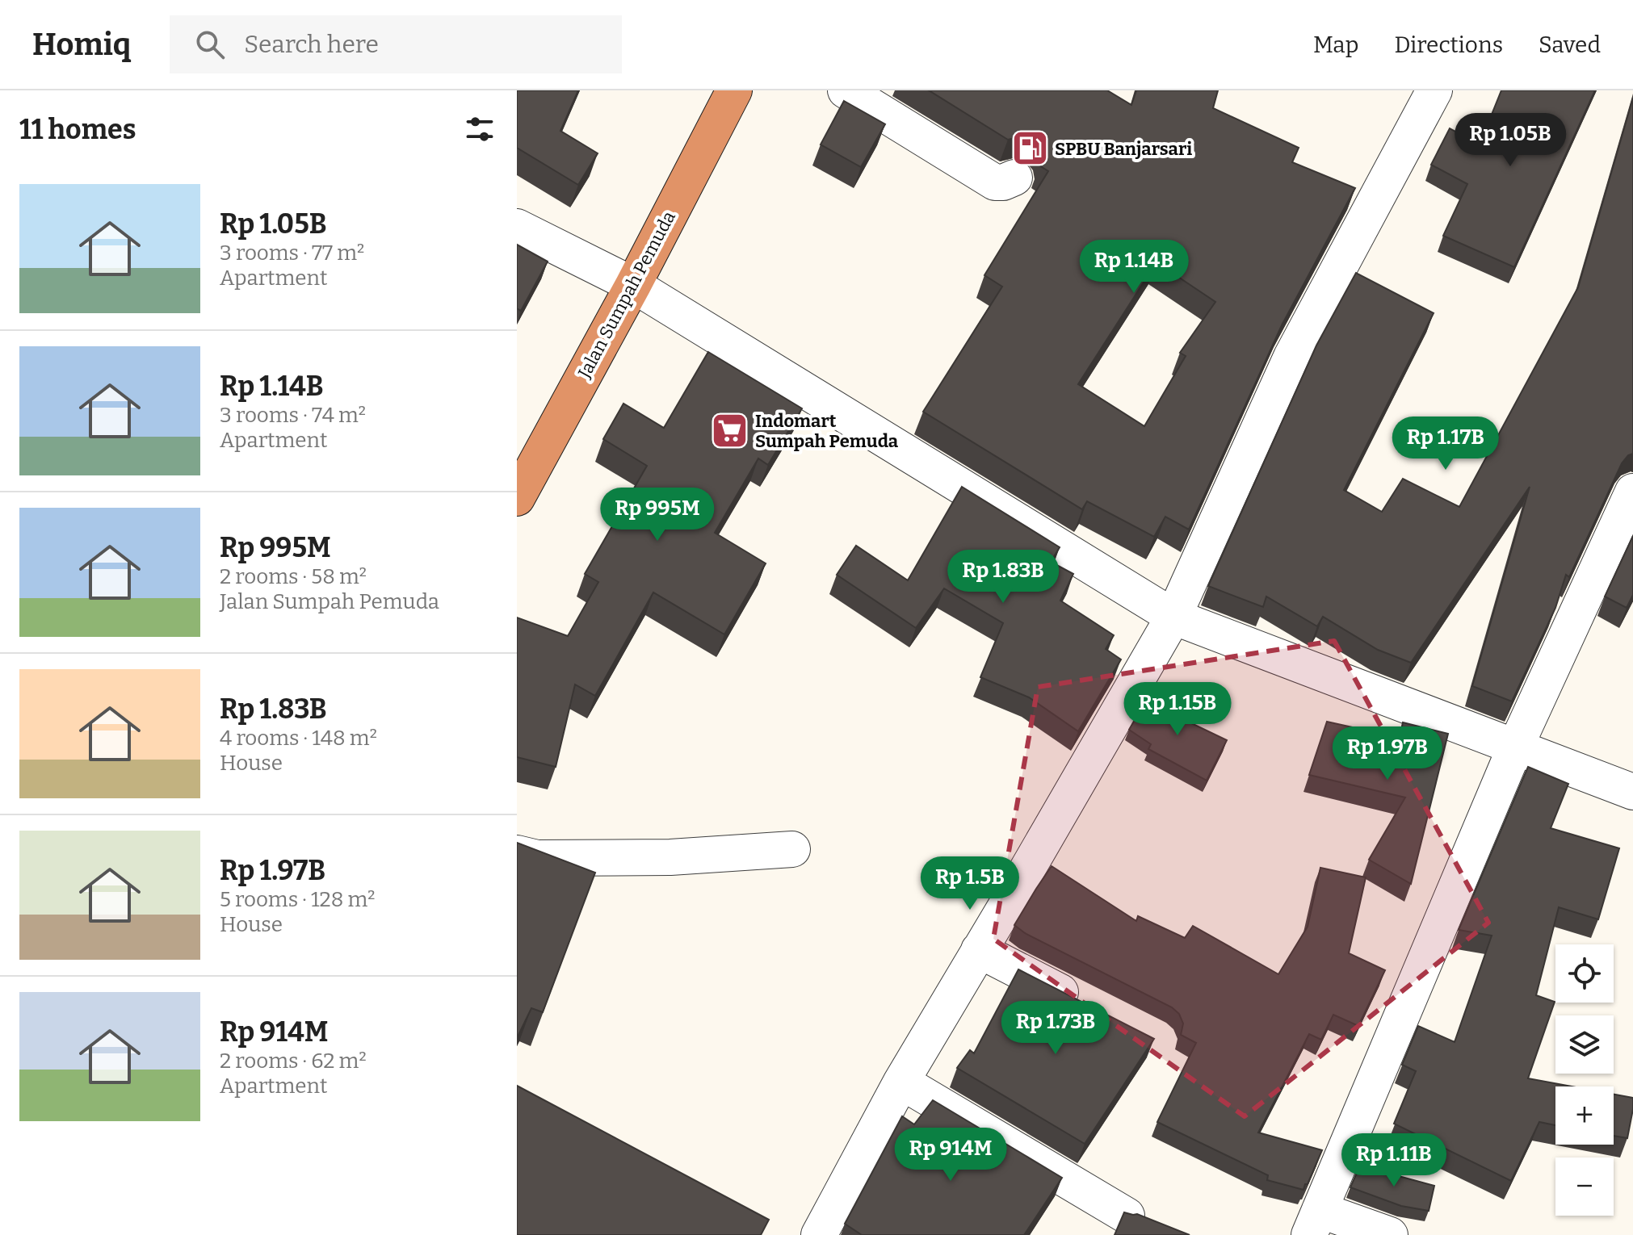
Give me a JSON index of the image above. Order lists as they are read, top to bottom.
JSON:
{
  "streets": {
    "highway": ["Jalan Sumpah Pemuda"]
  },
  "places": {
    "fuel station": ["SPBU Banjarsari"],
    "supermarket": ["Indomart Sumpah Pemuda"]
  },
  "page": {
    "header": "Homiq",
    "search": "Search here",
    "nav": ["Map", "Directions", "Saved"],
    "heading": "11 homes",
    "price": [
      "Rp 1.05B",
      "Rp 1.14B",
      "Rp 1.17B",
      "Rp 995M",
      "Rp 1.83B",
      "Rp 1.15B",
      "Rp 1.97B",
      "Rp 1.5B",
      "Rp 1.73B",
      "Rp 914M",
      "Rp 1.11B"
    ],
    "list": [
      {
        "name": "Rp 1.05B",
        "note": "3 rooms · 77 m² · Apartment"
      },
      {
        "name": "Rp 1.14B",
        "note": "3 rooms · 74 m² · Apartment"
      },
      {
        "name": "Rp 995M",
        "note": "2 rooms · 58 m² · Jalan Sumpah Pemuda"
      },
      {
        "name": "Rp 1.83B",
        "note": "4 rooms · 148 m² · House"
      },
      {
        "name": "Rp 1.97B",
        "note": "5 rooms · 128 m² · House"
      },
      {
        "name": "Rp 914M",
        "note": "2 rooms · 62 m² · Apartment"
      }
    ],
    "map_buttons": ["+", "−"]
  }
}
